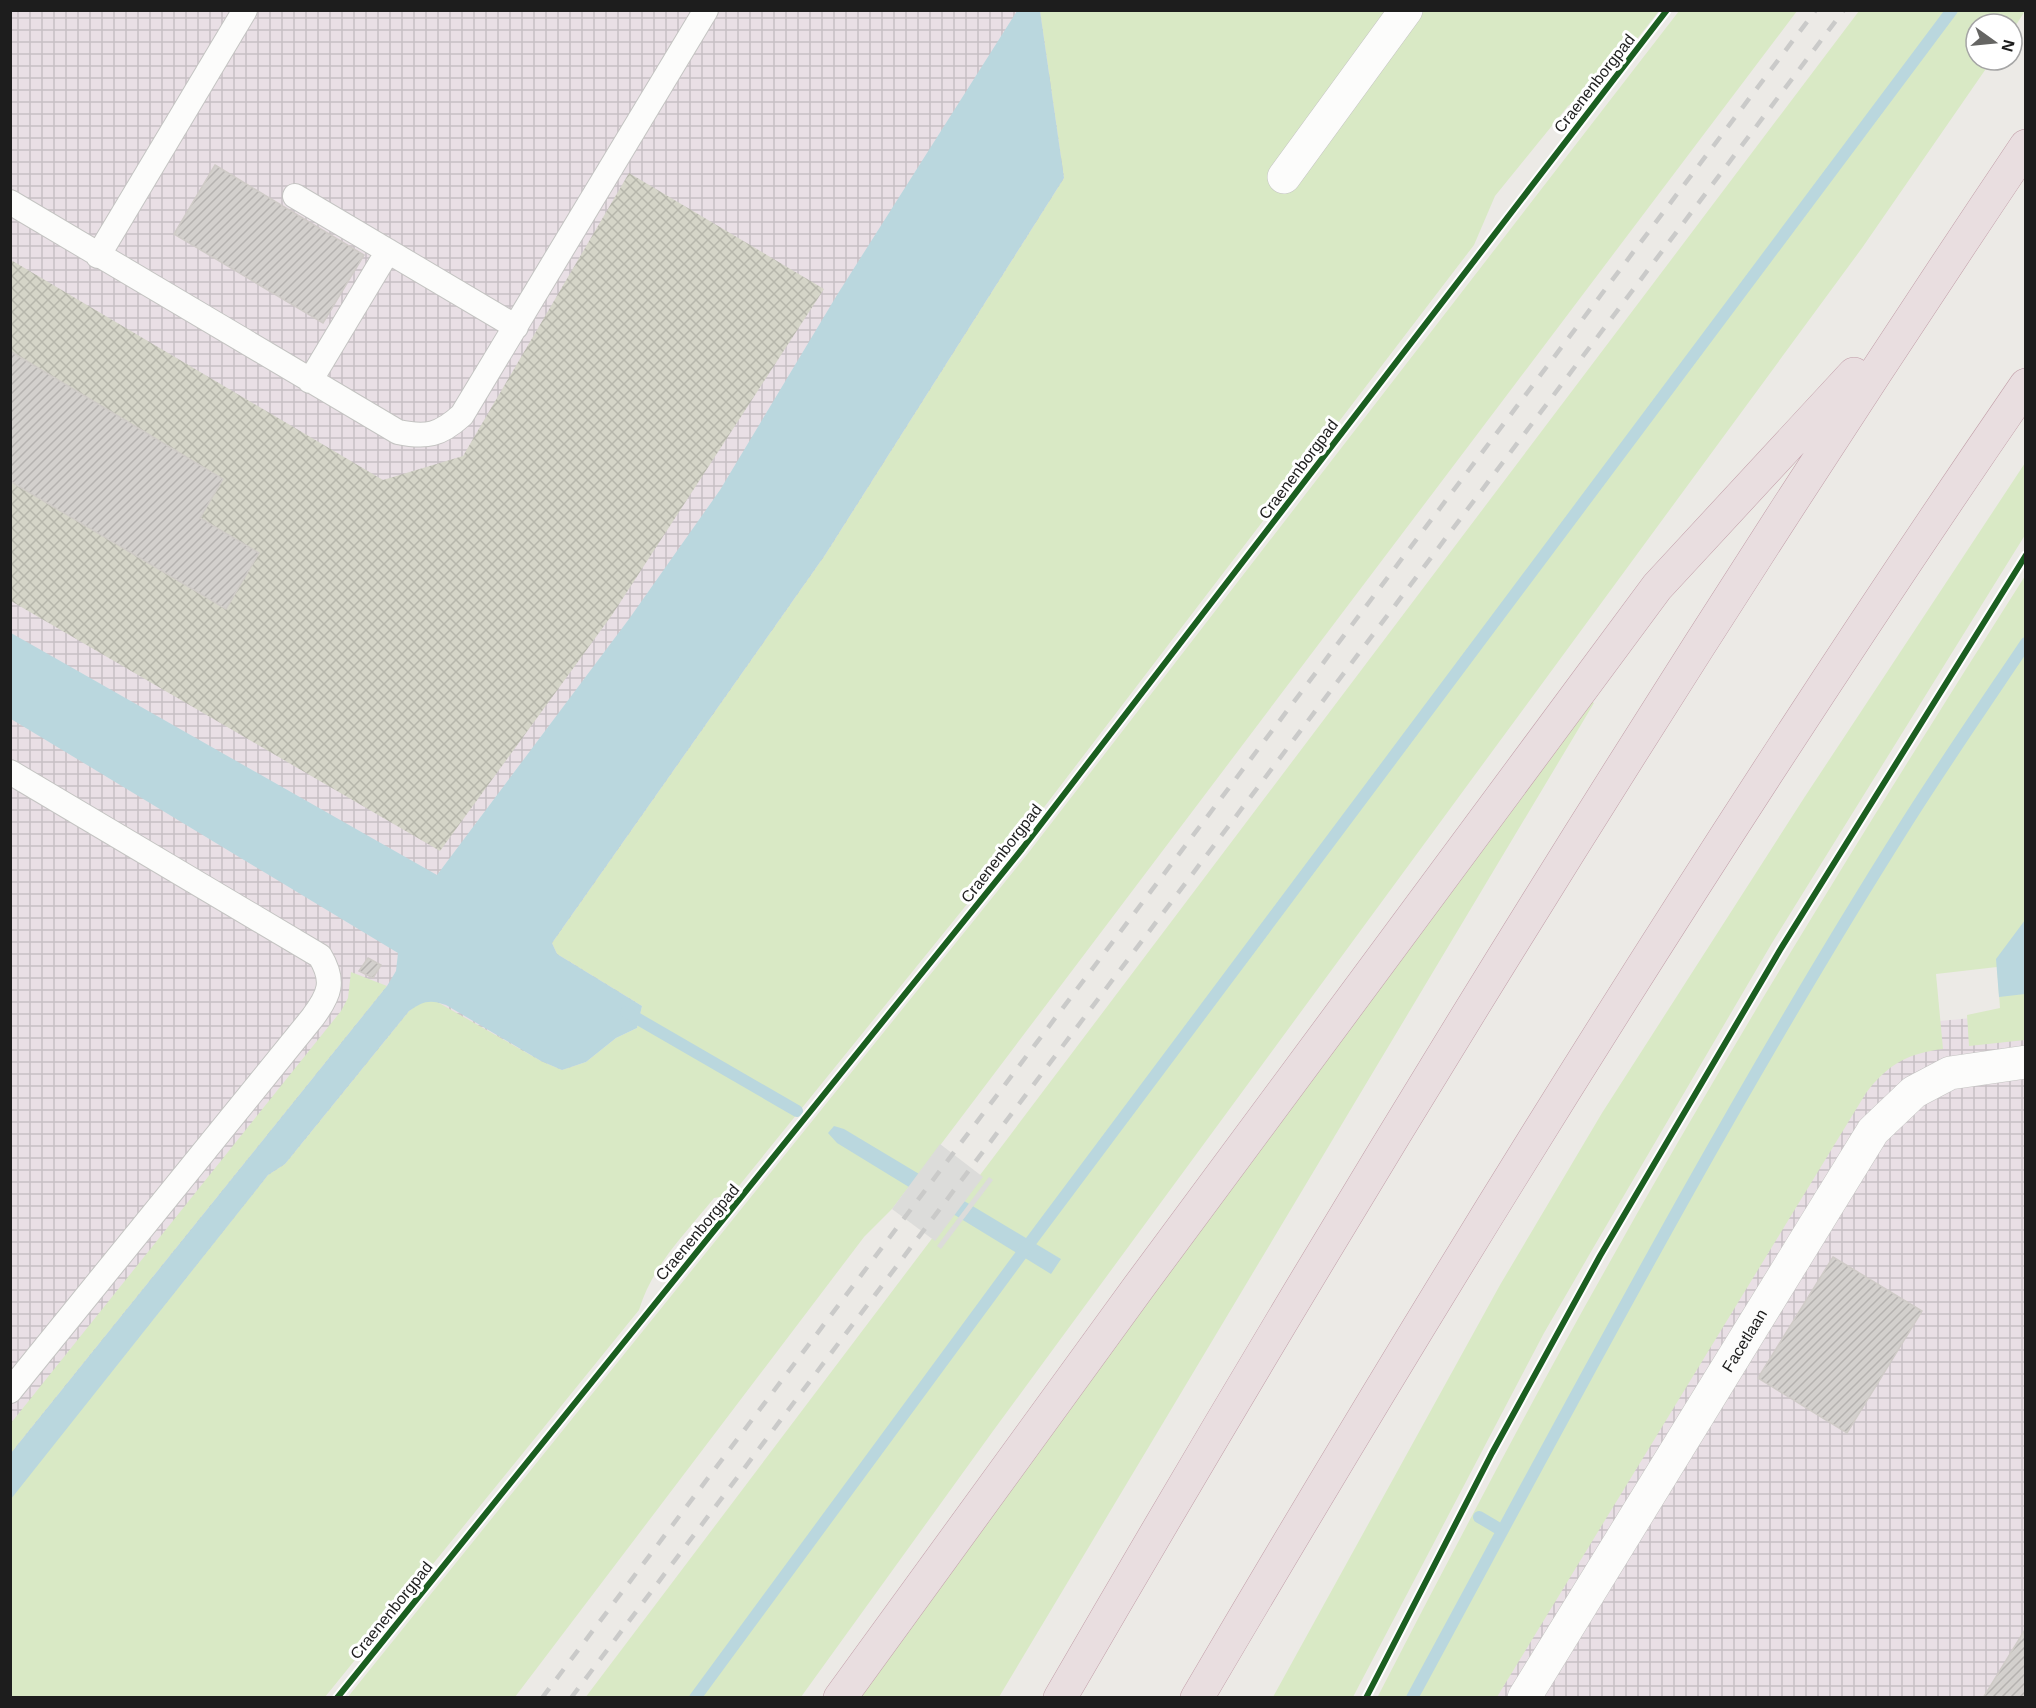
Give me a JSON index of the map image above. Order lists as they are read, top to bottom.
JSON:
{
  "streets": {
    "street": ["Facetlaan"],
    "cycle path": ["Craenenborgpad"]
  },
  "north": "right"
}
